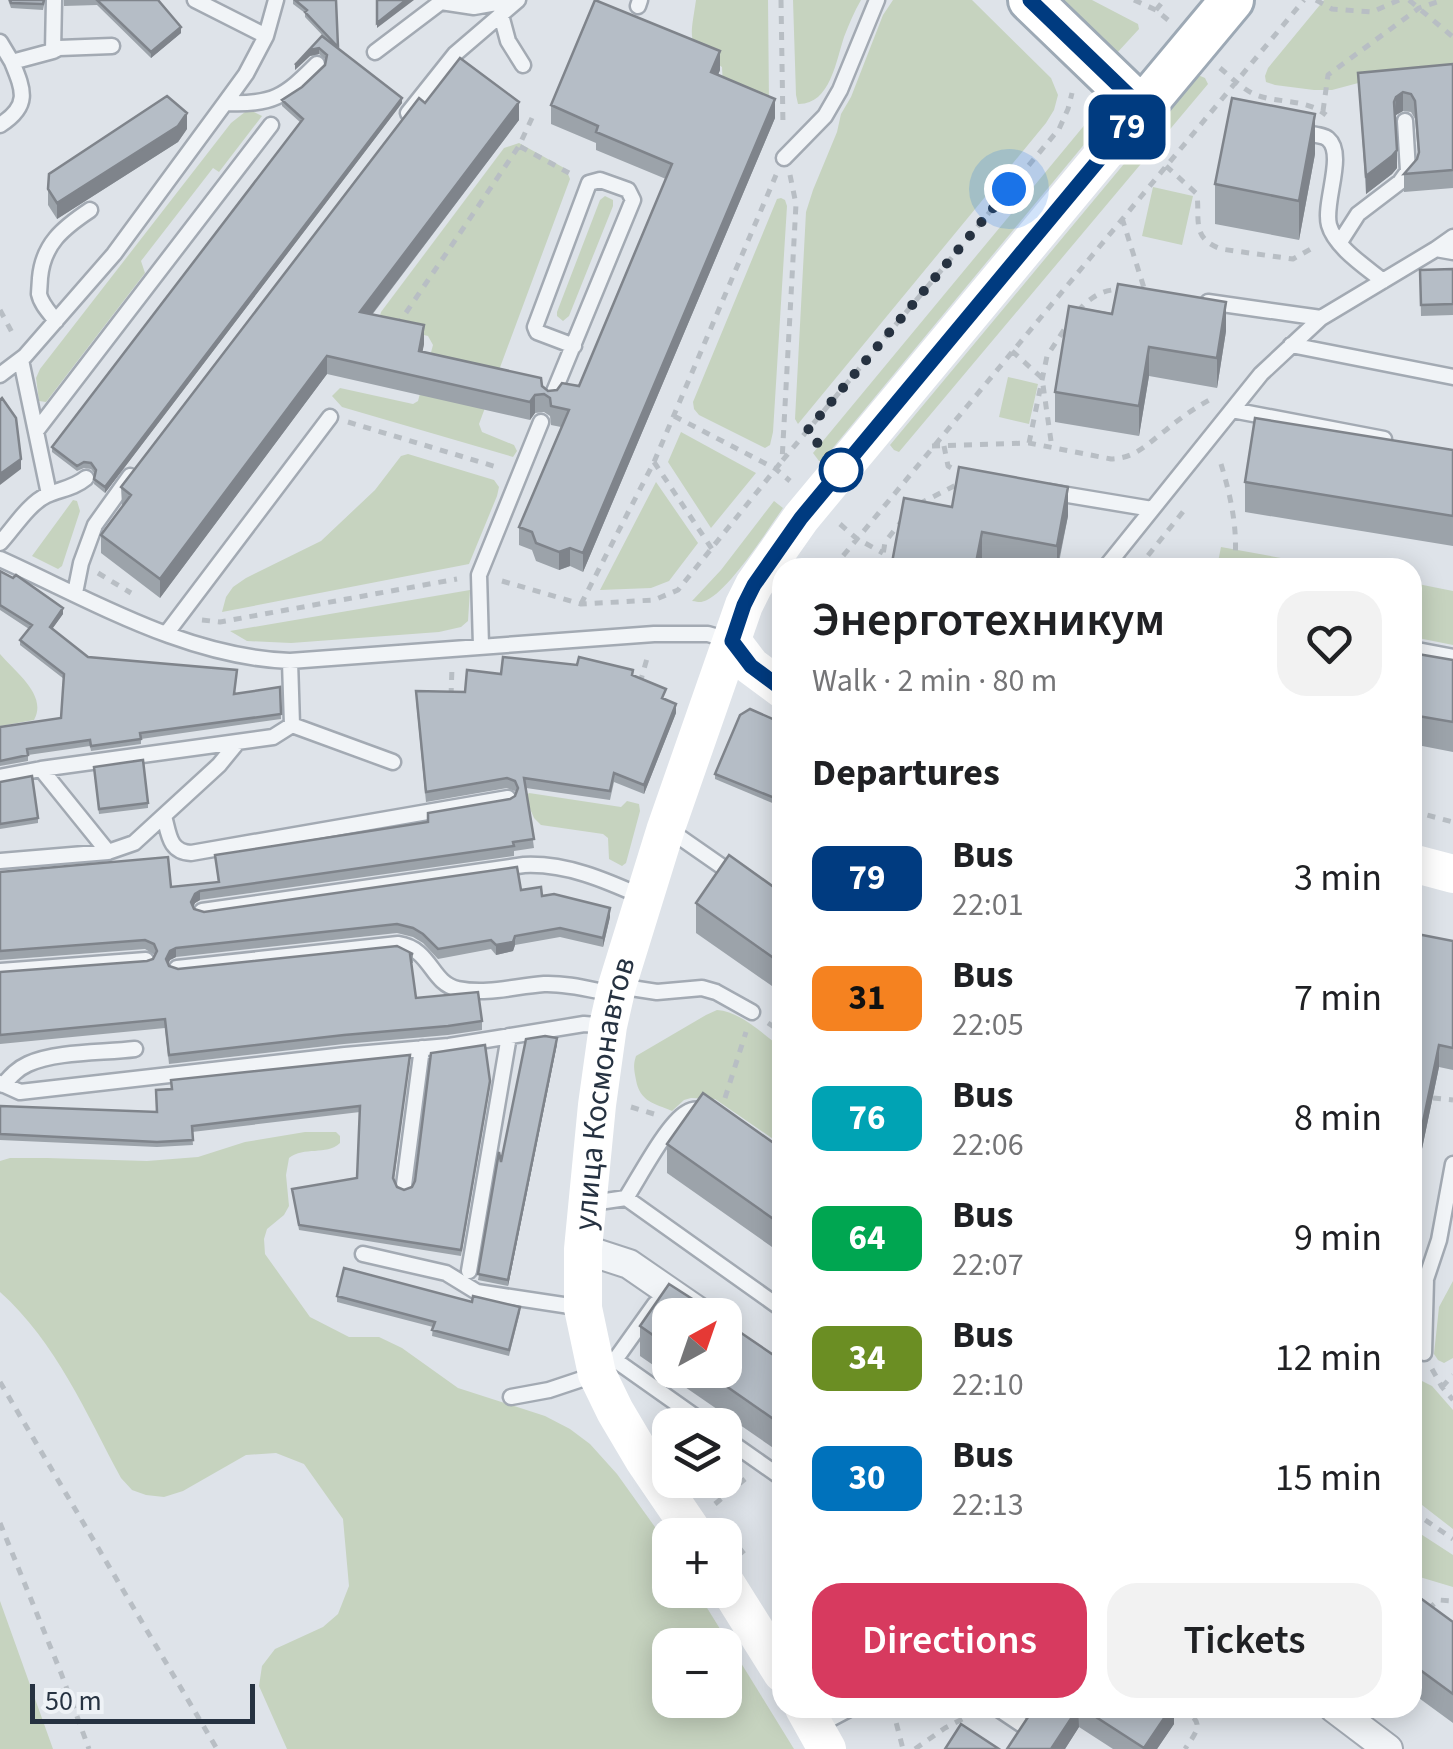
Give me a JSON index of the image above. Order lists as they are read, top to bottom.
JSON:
{
  "streets": {
    "main road": ["улица Космонавтов"]
  },
  "lines": ["bus line 79"],
  "scale_bar": "50 m",
  "north": "top right",
  "page": {
    "on_map": "79",
    "heading": [
      ["Энерготехникум", "Walk · 2 min · 80 m"],
      "Departures"
    ],
    "list": [
      {
        "mark": "79",
        "name": "Bus",
        "note": "22:01",
        "value": "3 min"
      },
      {
        "mark": "31",
        "name": "Bus",
        "note": "22:05",
        "value": "7 min"
      },
      {
        "mark": "76",
        "name": "Bus",
        "note": "22:06",
        "value": "8 min"
      },
      {
        "mark": "64",
        "name": "Bus",
        "note": "22:07",
        "value": "9 min"
      },
      {
        "mark": "34",
        "name": "Bus",
        "note": "22:10",
        "value": "12 min"
      },
      {
        "mark": "30",
        "name": "Bus",
        "note": "22:13",
        "value": "15 min"
      }
    ],
    "map_buttons": ["+", "−"],
    "buttons": ["Directions", "Tickets"],
    "scale": "50 m"
  }
}
